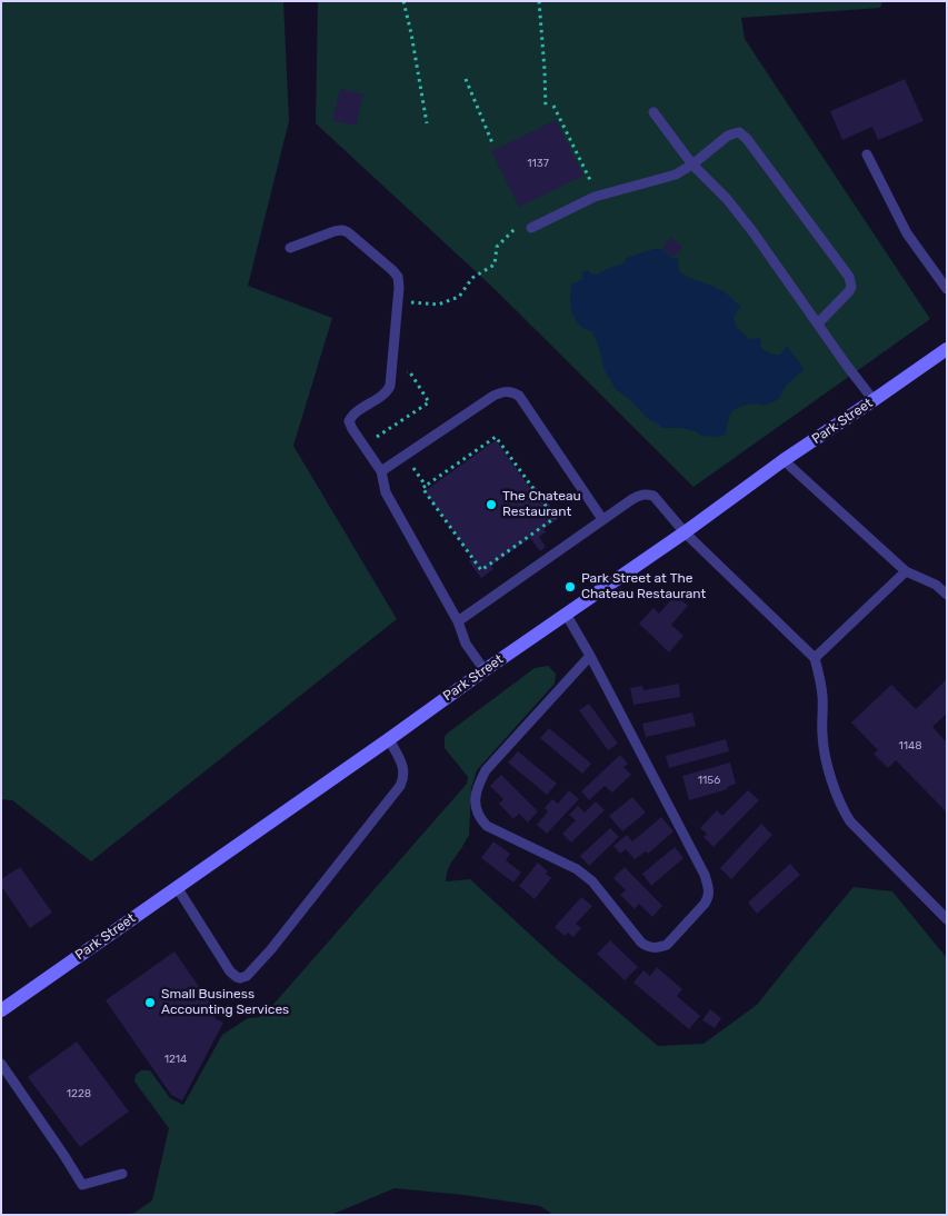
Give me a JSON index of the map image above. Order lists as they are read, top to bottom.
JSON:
{
  "streets": {
    "main road": ["Park Street"]
  },
  "places": ["The Chateau Restaurant", "Park Street at The Chateau Restaurant", "Small Business Accounting Services"],
  "house_numbers": [
    "1137",
    "1148",
    "1156",
    "1214",
    "1228"
  ]
}
